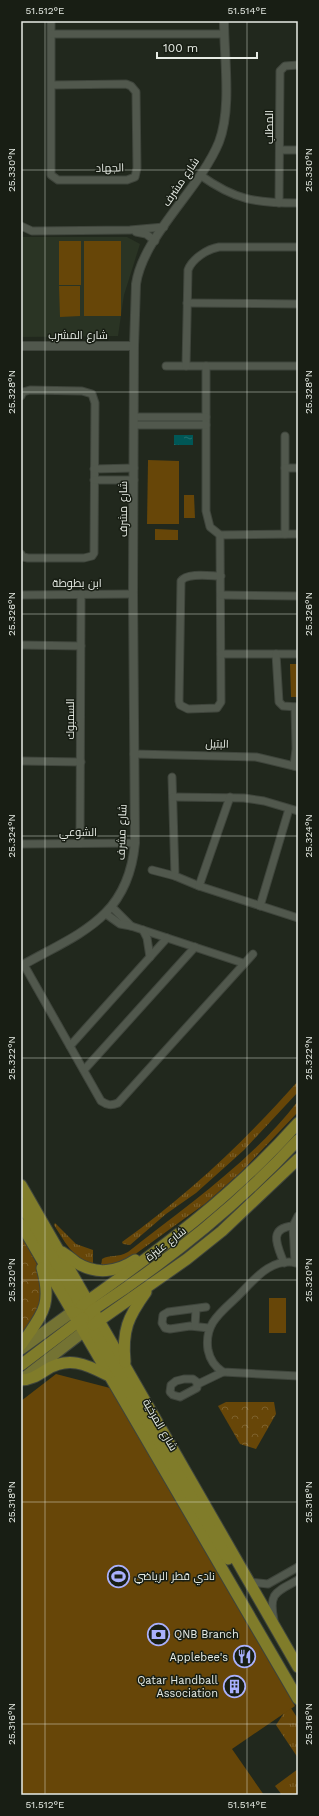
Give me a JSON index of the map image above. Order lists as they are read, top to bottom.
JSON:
{
  "streets": {
    "highway": ["شارع عنيزة", "شارع المرخية"],
    "street": [
      "المطلب",
      "الجهاد",
      "شارع مشرف",
      "شارع المشرب",
      "ابن بطوطة",
      "السمبوك",
      "البتيل",
      "الشوعي"
    ]
  },
  "crossings": [
    ["شارع مشرف", "شارع المشرب"],
    ["شارع مشرف", "ابن بطوطة"],
    ["شارع مشرف", "البتيل"],
    ["شارع مشرف", "الشوعي"],
    ["ابن بطوطة", "السمبوك"],
    ["السمبوك", "الشوعي"],
    ["شارع عنيزة", "شارع المرخية"]
  ],
  "places": {
    "sports": ["نادي قطر الرياضي"],
    "bank": ["QNB Branch"],
    "restaurant": ["Applebee's"],
    "building": ["Qatar Handball Association"]
  },
  "scale_bar": "100 m",
  "coordinates": [
    "51.512°E",
    "51.514°E",
    "25.330°N",
    "25.328°N",
    "25.326°N",
    "25.324°N",
    "25.322°N",
    "25.320°N",
    "25.318°N",
    "25.316°N"
  ]
}
